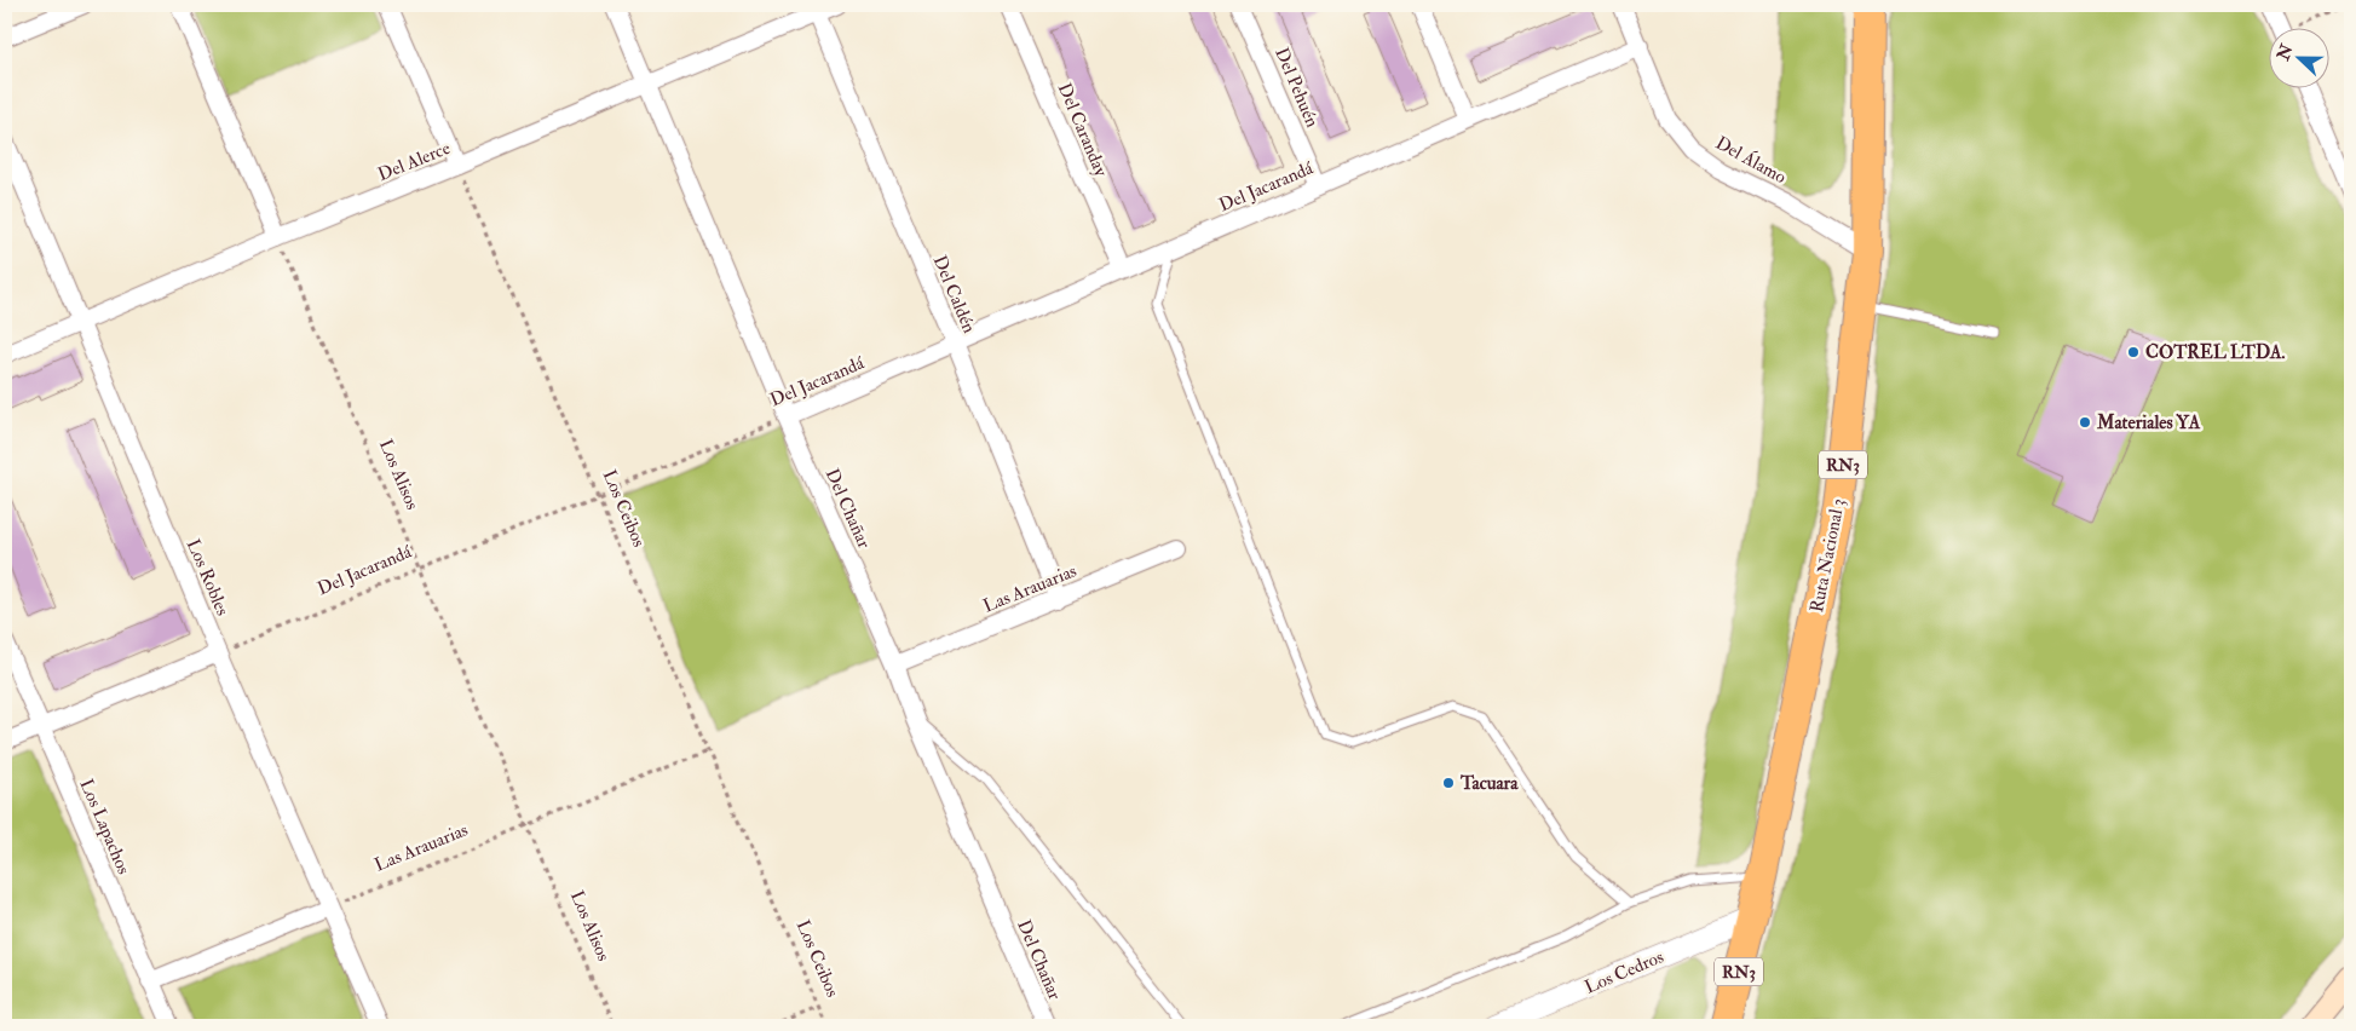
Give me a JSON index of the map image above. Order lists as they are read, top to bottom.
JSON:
{
  "streets": {
    "highway": ["RN3", "Ruta Nacional 3"],
    "street": [
      "Del Pehuén",
      "Del Caranday",
      "Del Álamo",
      "Del Alerce",
      "Del Jacarandá",
      "Del Caldén",
      "Del Chañar",
      "Los Robles",
      "Las Arauarias",
      "Los Lapachos",
      "Los Cedros"
    ],
    "path": ["Los Alisos", "Los Ceibos"]
  },
  "crossings": [
    ["Del Pehuén", "Del Jacarandá"],
    ["Del Caranday", "Del Jacarandá"],
    ["Del Álamo", "Del Jacarandá"],
    ["Del Álamo", "Ruta Nacional 3"],
    ["Del Alerce", "Del Caldén"],
    ["Del Alerce", "Los Alisos"],
    ["Del Alerce", "Los Ceibos"],
    ["Del Alerce", "Del Chañar"],
    ["Del Alerce", "Los Robles"],
    ["Del Jacarandá", "Del Caldén"],
    ["Del Jacarandá", "Los Alisos"],
    ["Del Jacarandá", "Los Ceibos"],
    ["Del Jacarandá", "Del Chañar"],
    ["Del Jacarandá", "Los Robles"],
    ["Del Caldén", "Las Arauarias"],
    ["Los Alisos", "Las Arauarias"],
    ["Los Ceibos", "Las Arauarias"],
    ["Del Chañar", "Las Arauarias"],
    ["Ruta Nacional 3", "Los Cedros"],
    ["Los Robles", "Las Arauarias"]
  ],
  "places": ["COTREL LTDA.", "Materiales YA", "Tacuara"],
  "north": "left"
}
